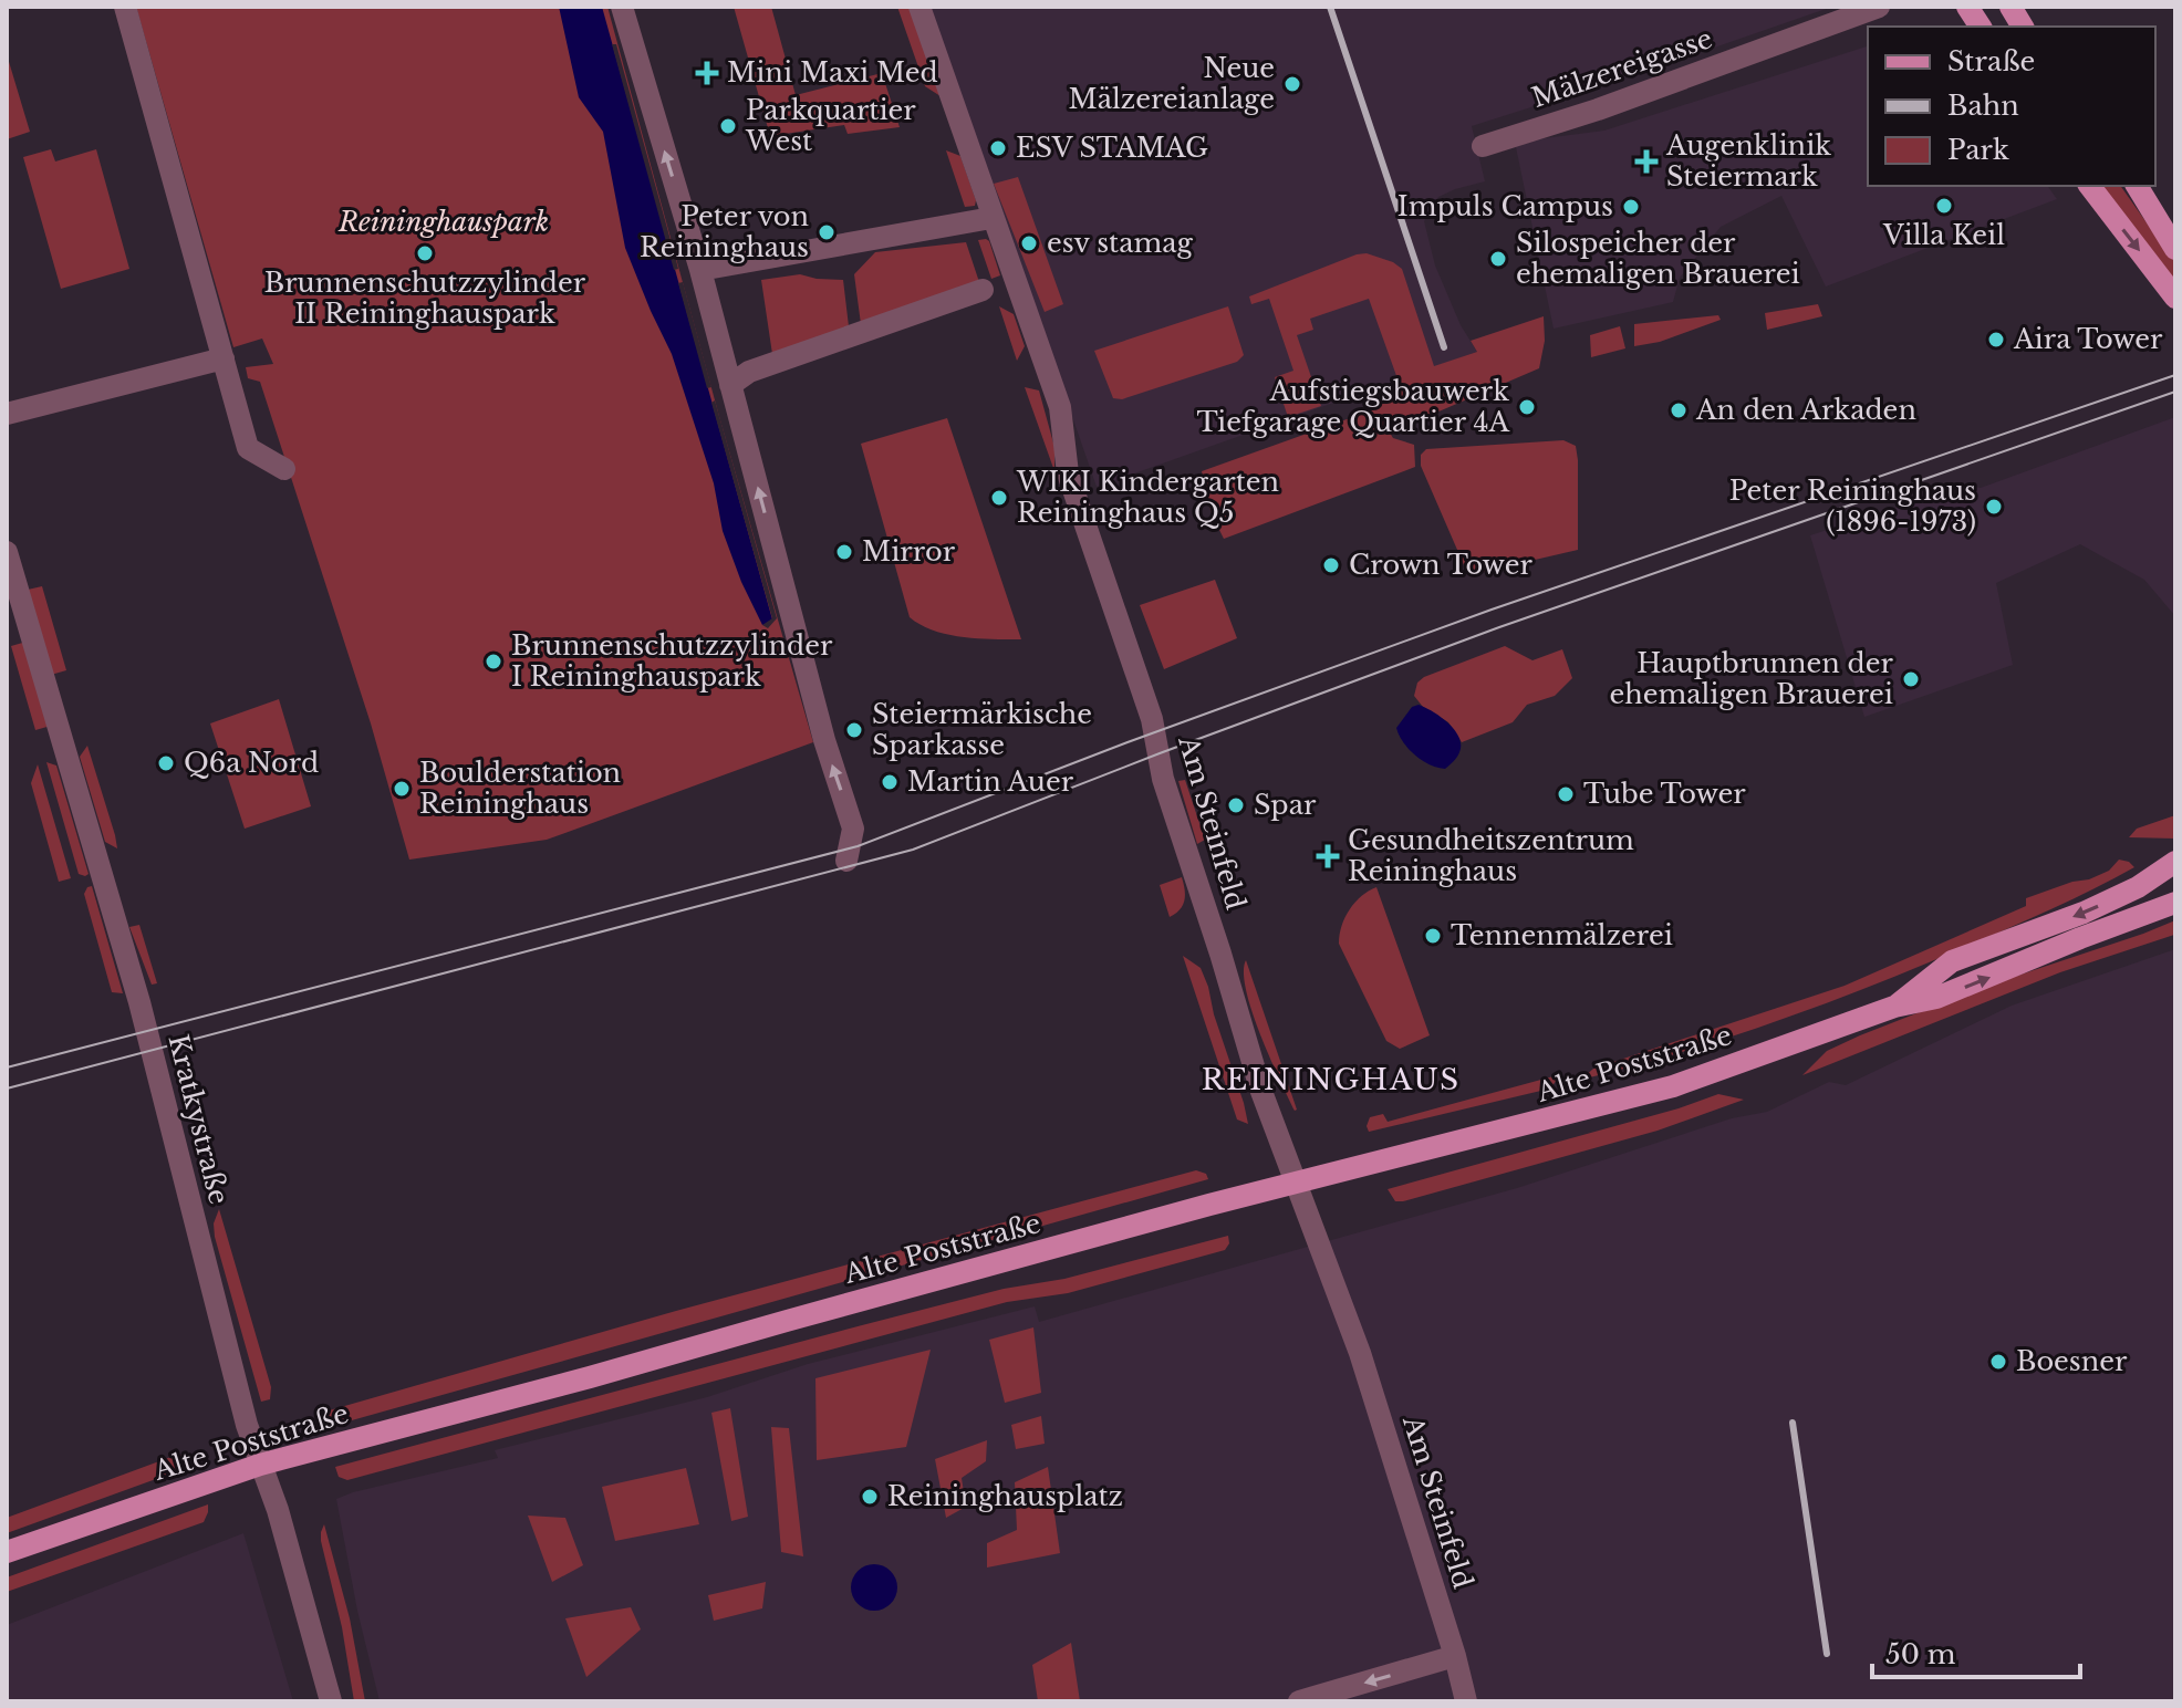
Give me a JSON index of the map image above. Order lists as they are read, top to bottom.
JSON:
{
  "streets": {
    "main road": ["Alte Poststraße"],
    "street": ["Mälzereigasse", "Am Steinfeld", "Kratkystraße"]
  },
  "crossings": [
    ["Am Steinfeld", "Alte Poststraße"],
    ["Alte Poststraße", "Kratkystraße"]
  ],
  "districts": ["REININGHAUS"],
  "parks": ["Reininghauspark"],
  "places": {
    "health": ["Mini Maxi Med", "Augenklinik Steiermark", "Gesundheitszentrum Reininghaus"],
    "other": [
      "Neue Mälzereianlage",
      "Parkquartier West",
      "ESV STAMAG",
      "Villa Keil",
      "Impuls Campus",
      "Peter von Reininghaus",
      "esv stamag",
      "Brunnenschutzzylinder II Reininghauspark",
      "Silospeicher der ehemaligen Brauerei",
      "Aira Tower",
      "Aufstiegsbauwerk Tiefgarage Quartier 4A",
      "An den Arkaden",
      "WIKI Kindergarten Reininghaus Q5",
      "Peter Reininghaus (1896-1973)",
      "Mirror",
      "Crown Tower",
      "Brunnenschutzzylinder I Reininghauspark",
      "Hauptbrunnen der ehemaligen Brauerei",
      "Steiermärkische Sparkasse",
      "Q6a Nord",
      "Martin Auer",
      "Boulderstation Reininghaus",
      "Tube Tower",
      "Spar",
      "Tennenmälzerei",
      "Boesner",
      "Reininghausplatz"
    ]
  },
  "legend": ["Straße", "Bahn", "Park"],
  "scale_bar": "50 m"
}
